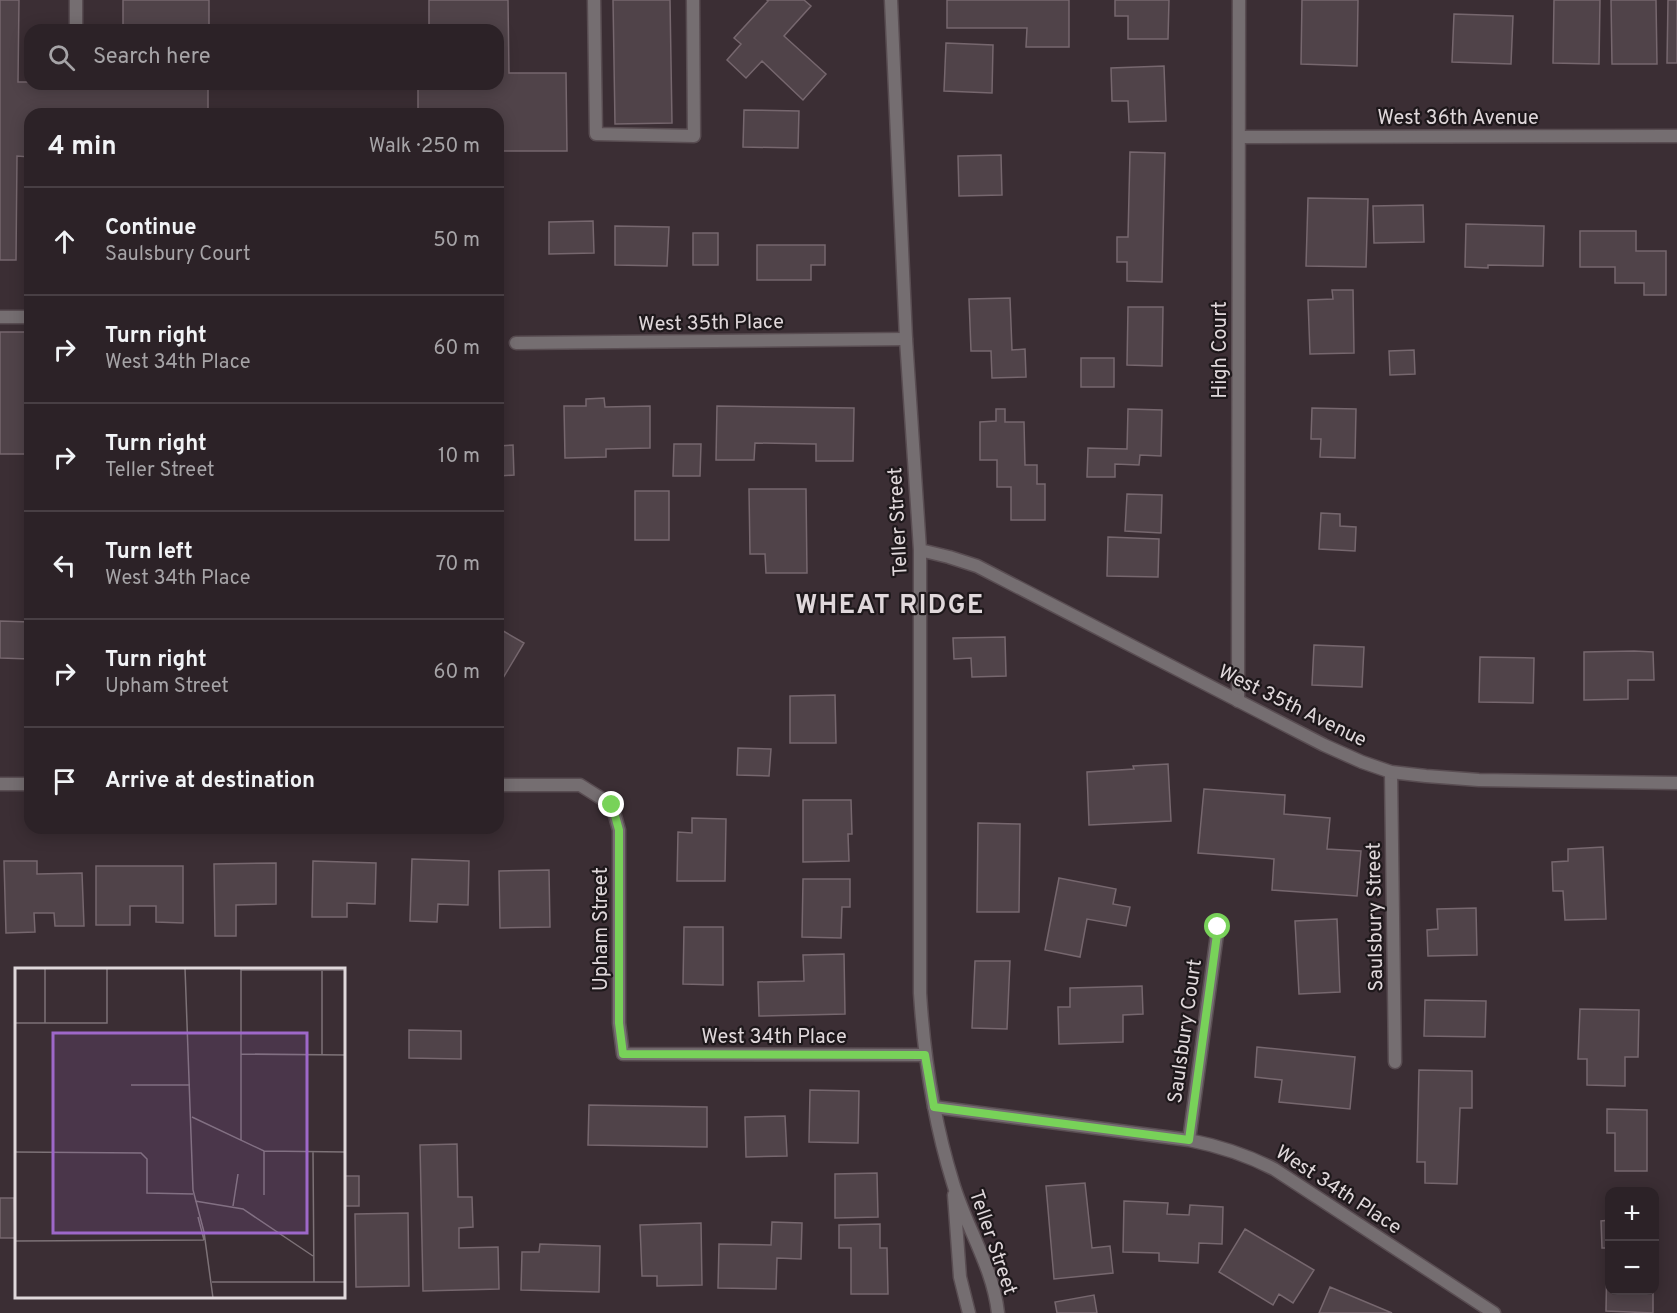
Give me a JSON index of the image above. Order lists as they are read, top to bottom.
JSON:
{
  "streets": {
    "street": [
      "West 36th Avenue",
      "West 35th Place",
      "High Court",
      "Teller Street",
      "West 35th Avenue",
      "Saulsbury Street",
      "Upham Street",
      "Saulsbury Court",
      "West 34th Place"
    ]
  },
  "crossings": [
    ["West 36th Avenue", "High Court"],
    ["West 35th Place", "Teller Street"],
    ["High Court", "West 35th Avenue"],
    ["Teller Street", "West 35th Avenue"],
    ["Teller Street", "West 34th Place"],
    ["West 35th Avenue", "Saulsbury Street"],
    ["Upham Street", "West 34th Place"],
    ["Saulsbury Court", "West 34th Place"]
  ],
  "districts": ["WHEAT RIDGE"],
  "page": {
    "search": "Search here",
    "heading": ["4 min", "Walk · 250 m"],
    "list": [
      ["Continue", "Saulsbury Court", "50 m"],
      ["Turn right", "West 34th Place", "60 m"],
      ["Turn right", "Teller Street", "10 m"],
      ["Turn left", "West 34th Place", "70 m"],
      ["Turn right", "Upham Street", "60 m"],
      "Arrive at destination"
    ],
    "map_buttons": ["+", "−"]
  }
}
